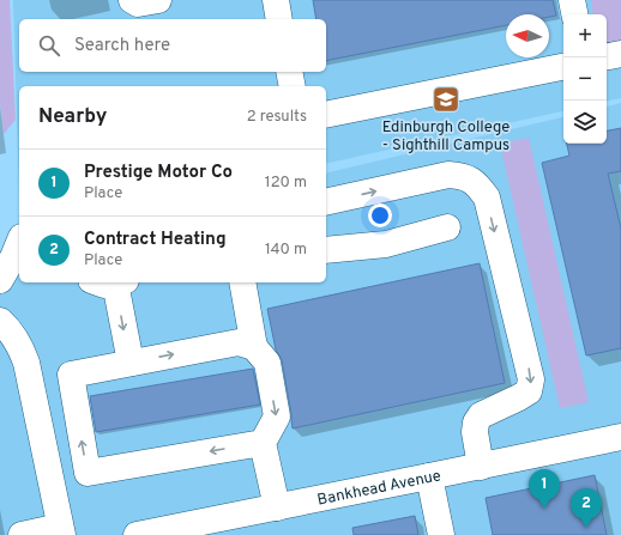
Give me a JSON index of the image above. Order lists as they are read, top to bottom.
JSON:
{
  "streets": {
    "street": ["Bankhead Avenue"]
  },
  "places": {
    "school or university": ["Edinburgh College - Sighthill Campus"]
  },
  "north": "left",
  "page": {
    "map_buttons": ["+", "−"],
    "search": "Search here",
    "heading": ["Nearby", "2 results"],
    "list": [
      {
        "mark": "1",
        "name": "Prestige Motor Co",
        "note": "Place",
        "value": "120 m"
      },
      {
        "mark": "2",
        "name": "Contract Heating",
        "note": "Place",
        "value": "140 m"
      }
    ],
    "pins": ["1", "2"]
  }
}
